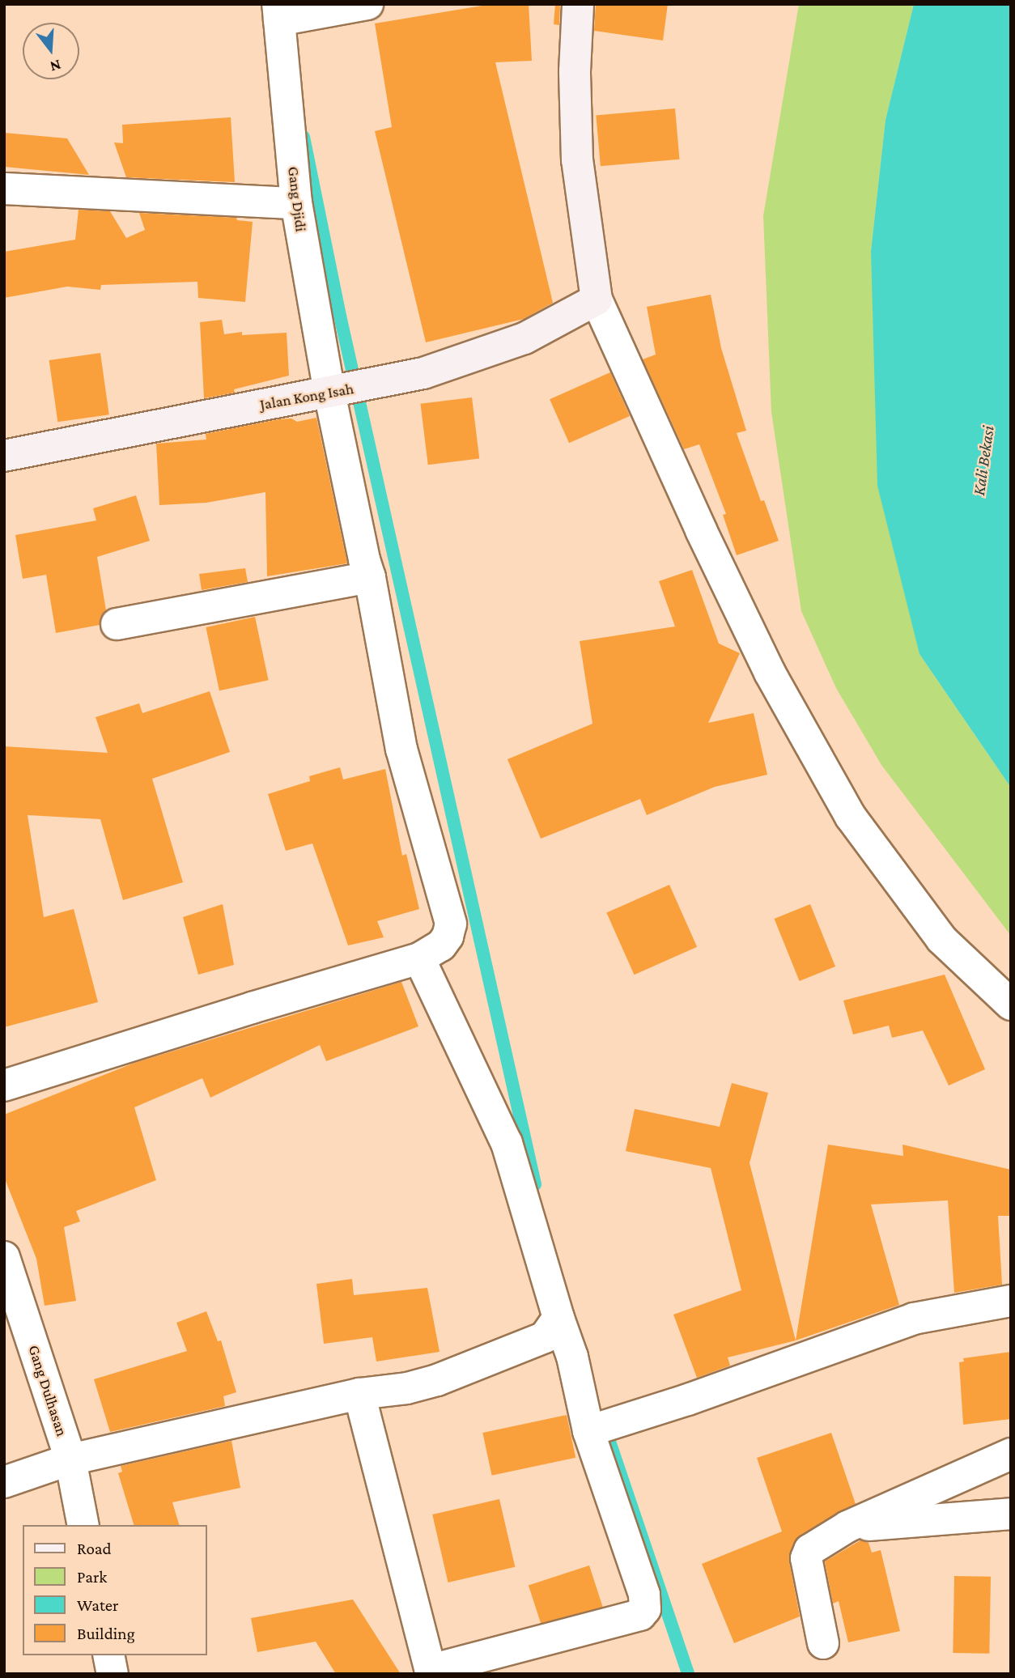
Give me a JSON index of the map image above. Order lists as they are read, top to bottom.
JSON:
{
  "streets": {
    "street": ["Gang Djidi", "Jalan Kong Isah", "Gang Dulhasan"]
  },
  "crossings": [
    ["Gang Djidi", "Jalan Kong Isah"]
  ],
  "water": ["Kali Bekasi"],
  "legend": [
    "Road",
    "Park",
    "Water",
    "Building"
  ],
  "north": "bottom"
}
